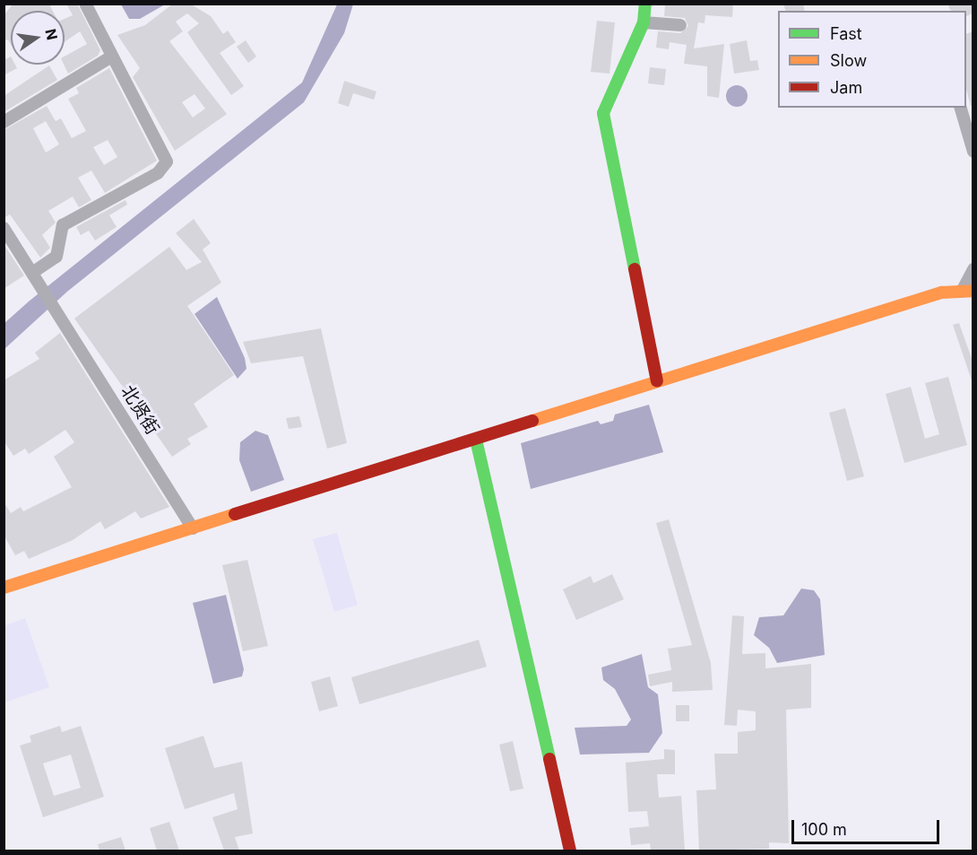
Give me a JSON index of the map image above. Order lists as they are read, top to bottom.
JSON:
{
  "streets": {
    "street": ["北贤街"]
  },
  "legend": ["Fast", "Slow", "Jam"],
  "scale_bar": "100 m",
  "north": "right"
}
